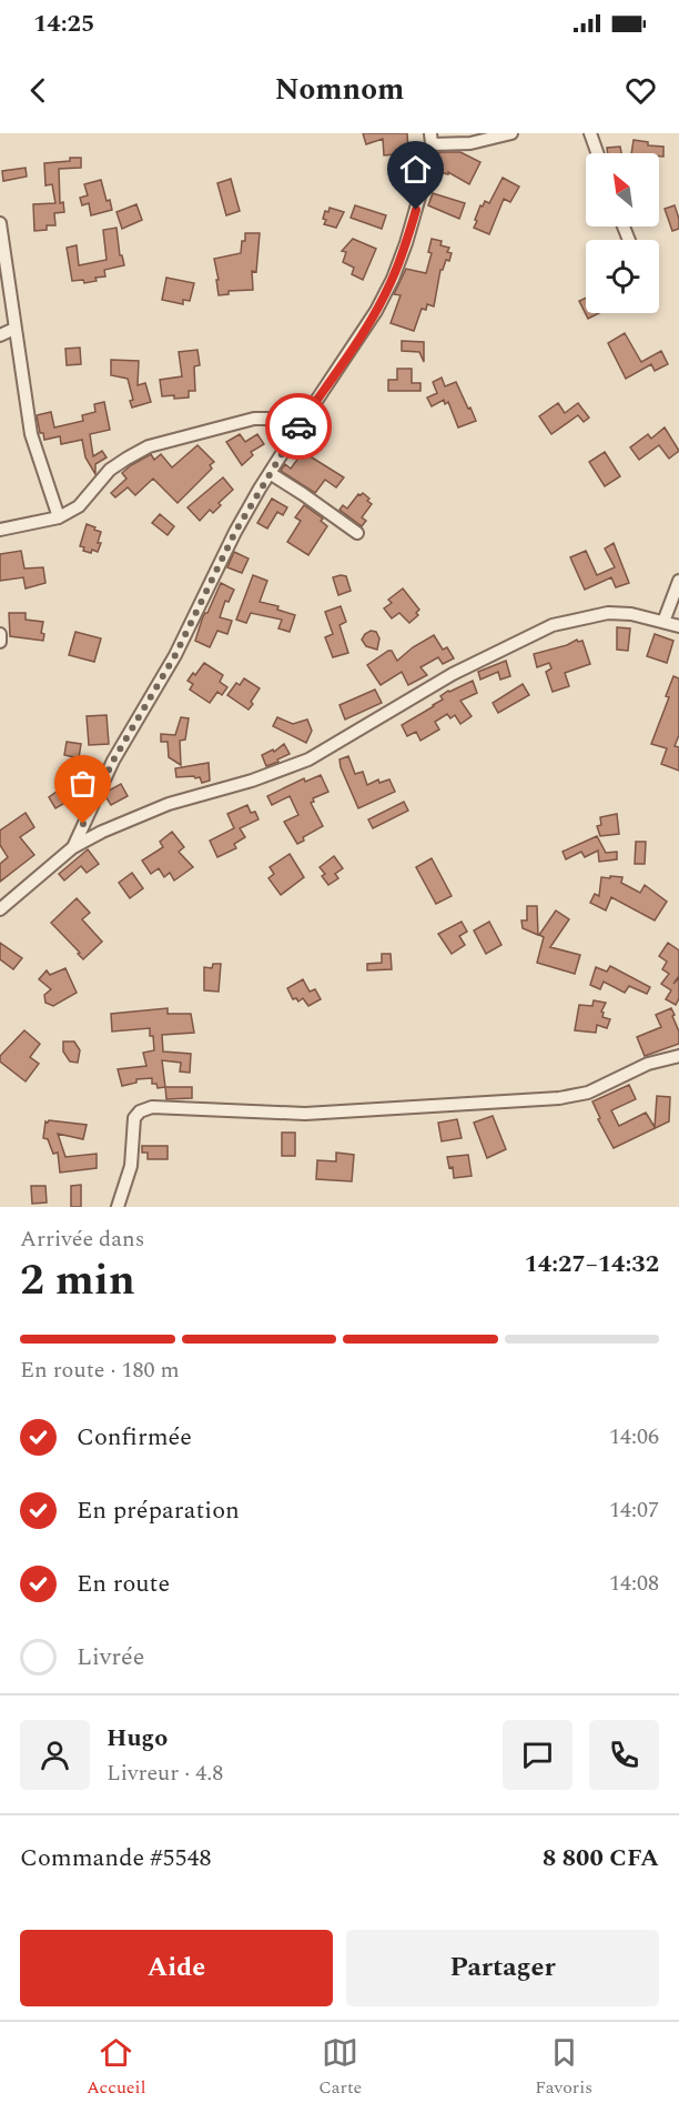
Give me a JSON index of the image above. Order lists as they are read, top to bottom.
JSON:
{
  "north": "top left",
  "page": {
    "status": "14:25",
    "header": "Nomnom",
    "heading": ["2 min", "Arrivée dans", "14:27–14:32"],
    "panel": [
      "Hugo",
      "Livreur · 4.8",
      "Commande #5548",
      "8 800 CFA"
    ],
    "bar": "En route · 180 m",
    "list": [
      ["Confirmée", "14:06"],
      ["En préparation", "14:07"],
      ["En route", "14:08"],
      "Livrée"
    ],
    "buttons": ["Aide", "Partager"],
    "tabs": ["Accueil", "Carte", "Favoris"]
  }
}
